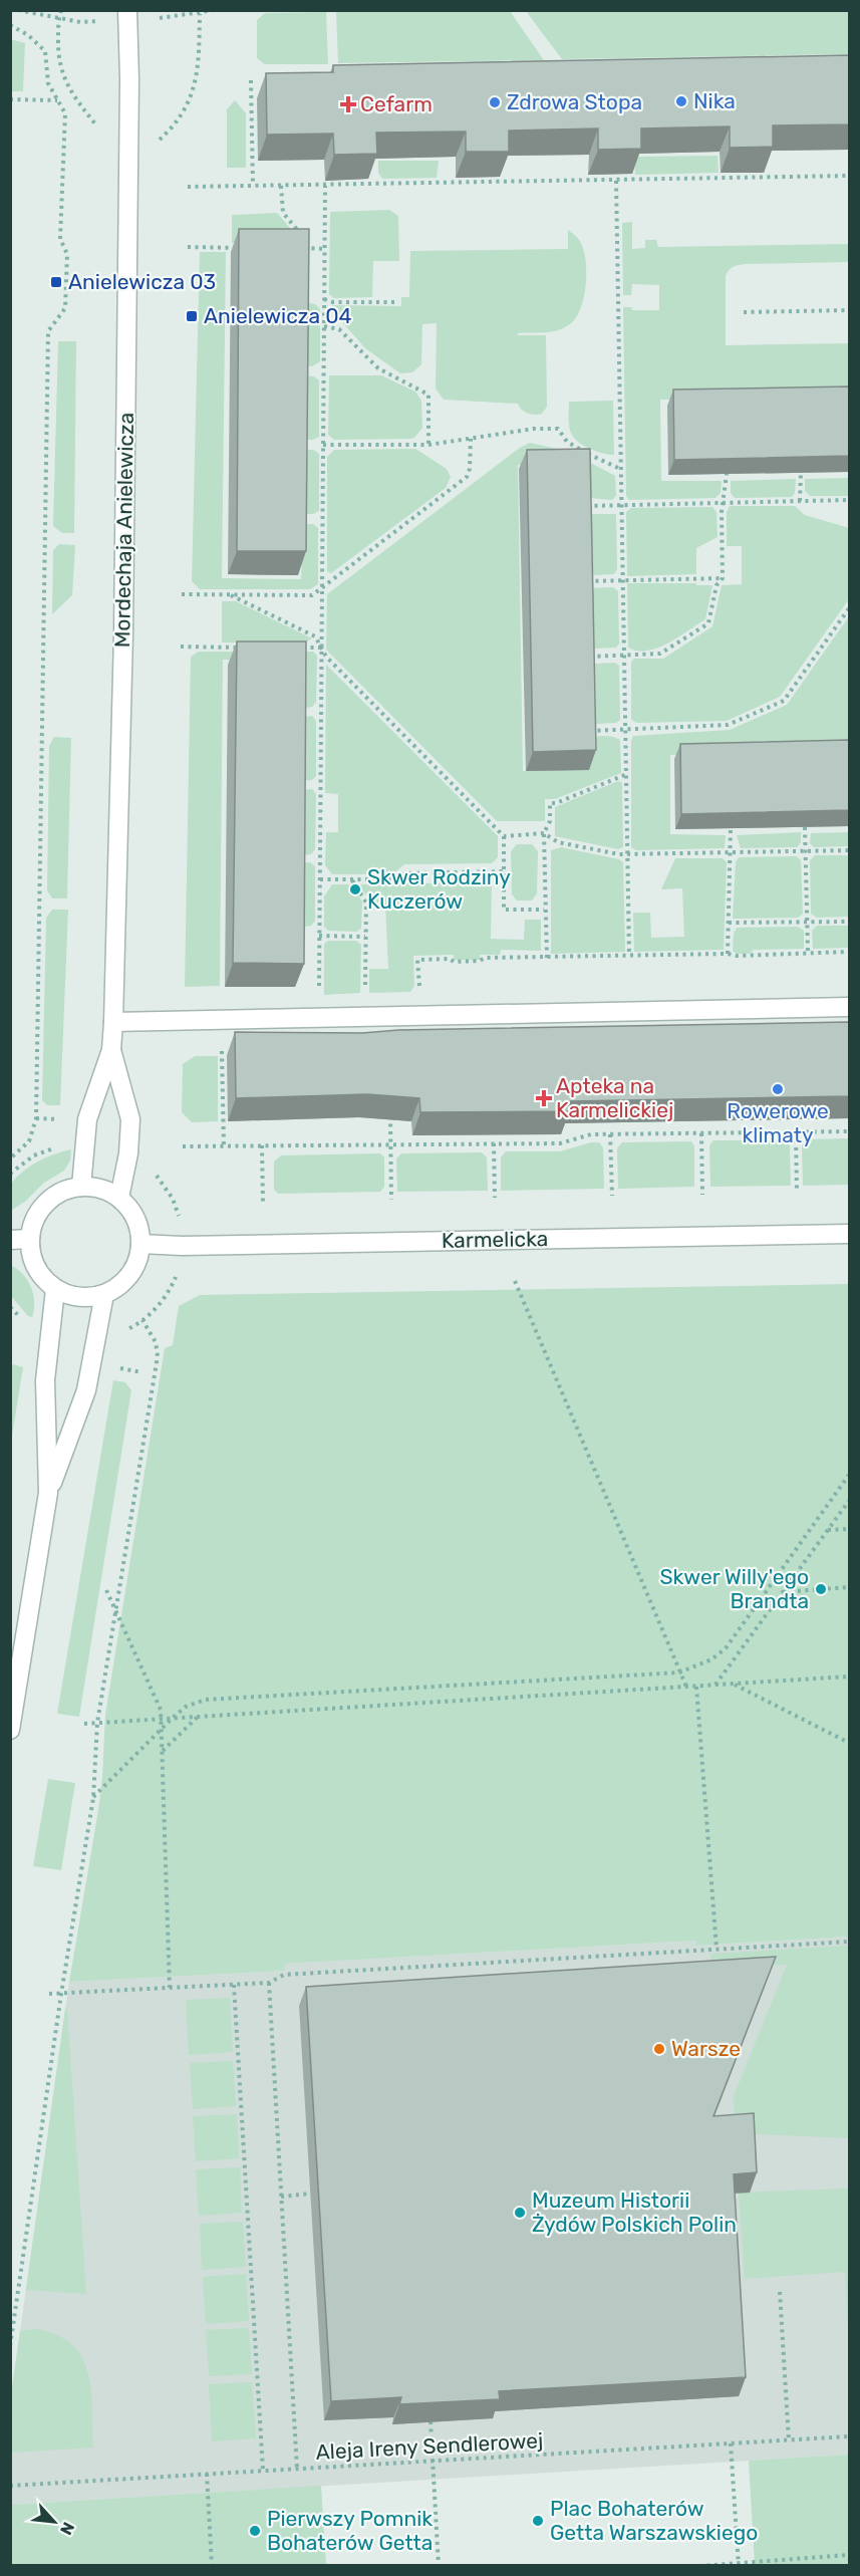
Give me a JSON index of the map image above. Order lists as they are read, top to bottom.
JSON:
{
  "streets": {
    "street": ["Mordechaja Anielewicza", "Karmelicka"],
    "path": ["Aleja Ireny Sendlerowej"]
  },
  "crossings": [
    ["Mordechaja Anielewicza", "Karmelicka"]
  ],
  "places": {
    "other": [
      "Nika",
      "Zdrowa Stopa",
      "Skwer Rodziny Kuczerów",
      "Rowerowe klimaty",
      "Skwer Willy'ego Brandta",
      "Warsze",
      "Muzeum Historii Żydów Polskich Polin",
      "Plac Bohaterów Getta Warszawskiego",
      "Pierwszy Pomnik Bohaterów Getta"
    ],
    "health": ["Cefarm", "Apteka na Karmelickiej"],
    "transit": ["Anielewicza 03", "Anielewicza 04"]
  },
  "north": "bottom right"
}
